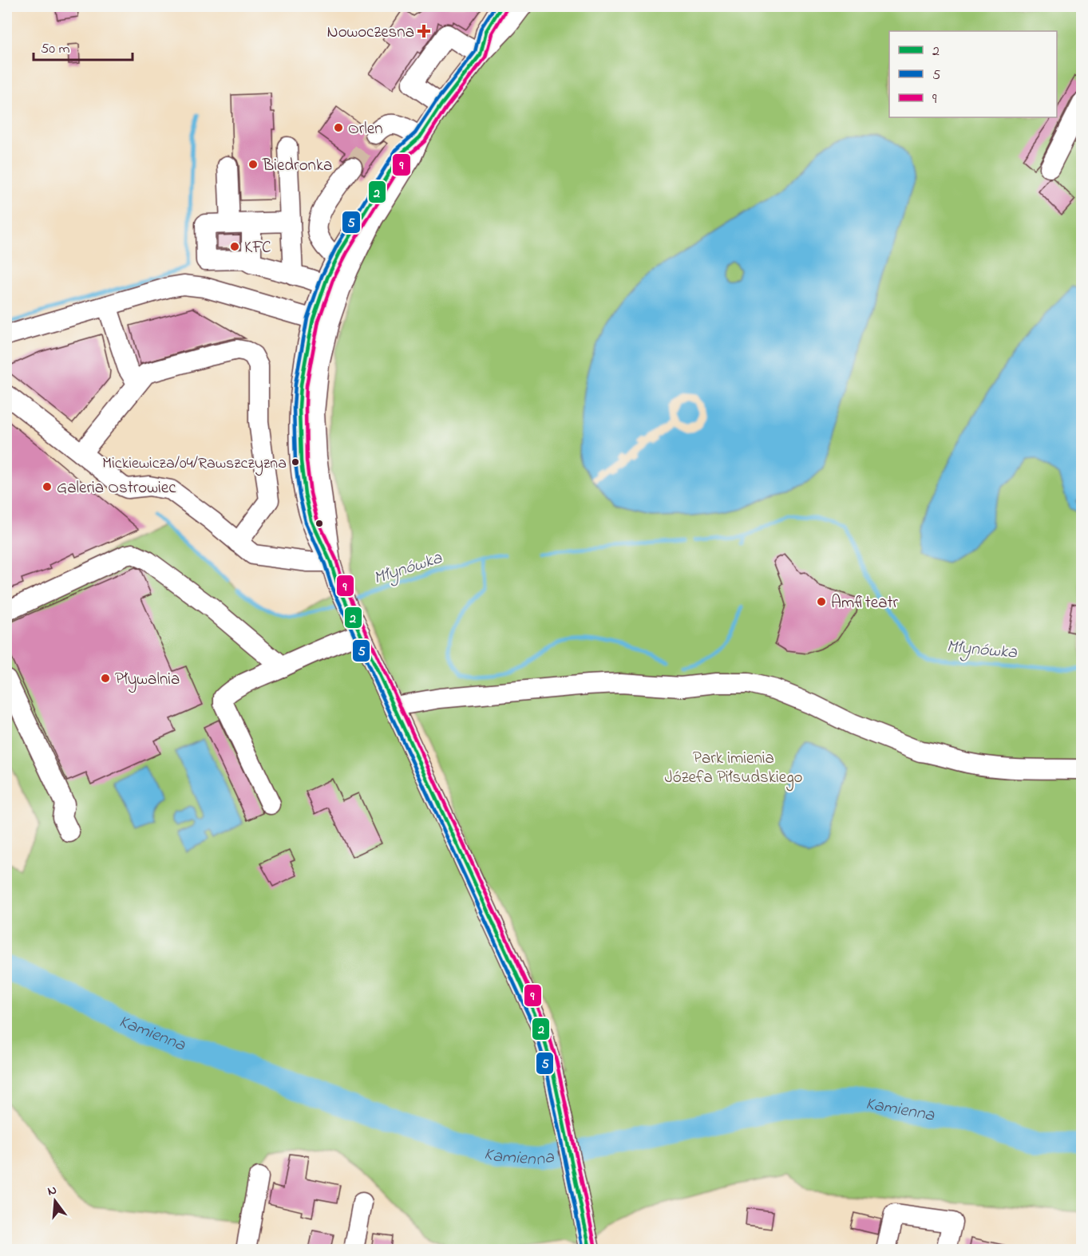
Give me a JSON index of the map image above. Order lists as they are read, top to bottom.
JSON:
{
  "water": ["Młynówka", "Kamienna"],
  "parks": ["Park imienia Józefa Piłsudskiego"],
  "places": {
    "health": ["Nowoczesna"],
    "other": [
      "Orlen",
      "Biedronka",
      "KFC",
      "Mickiewicza/04/Rawszczyzna",
      "Galeria Ostrowiec",
      "Amfiteatr",
      "Pływalnia"
    ]
  },
  "lines": ["transit line 2", "transit line 5", "transit line 9"],
  "legend": ["2", "5", "9"],
  "scale_bar": "50 m",
  "north": "top"
}
